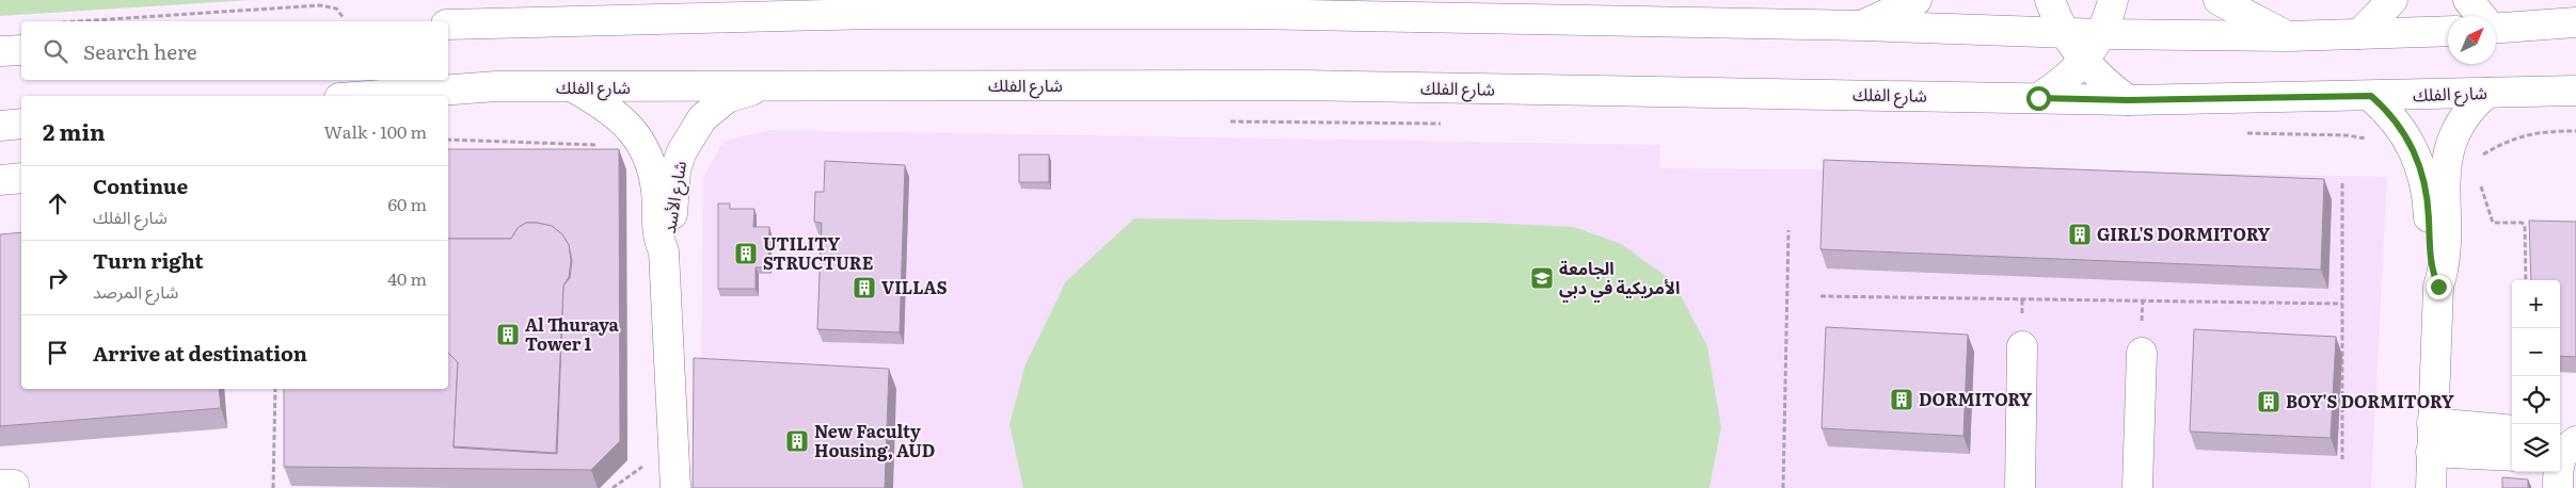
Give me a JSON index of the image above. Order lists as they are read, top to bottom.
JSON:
{
  "streets": {
    "street": ["شارع الفلك", "شارع الأسد"]
  },
  "crossings": [
    ["شارع الفلك", "شارع الأسد"]
  ],
  "places": {
    "building": [
      "GIRL'S DORMITORY",
      "UTILITY STRUCTURE",
      "VILLAS",
      "Al Thuraya Tower 1",
      "DORMITORY",
      "BOY'S DORMITORY",
      "New Faculty Housing, AUD"
    ],
    "school or university": ["الجامعة الأمريكية في دبي"]
  },
  "north": "top right",
  "page": {
    "search": "Search here",
    "heading": ["2 min", "Walk · 100 m"],
    "list": [
      ["Continue", "شارع الفلك", "60 m"],
      ["Turn right", "شارع المرصد", "40 m"],
      "Arrive at destination"
    ],
    "map_buttons": ["+", "−"]
  }
}
